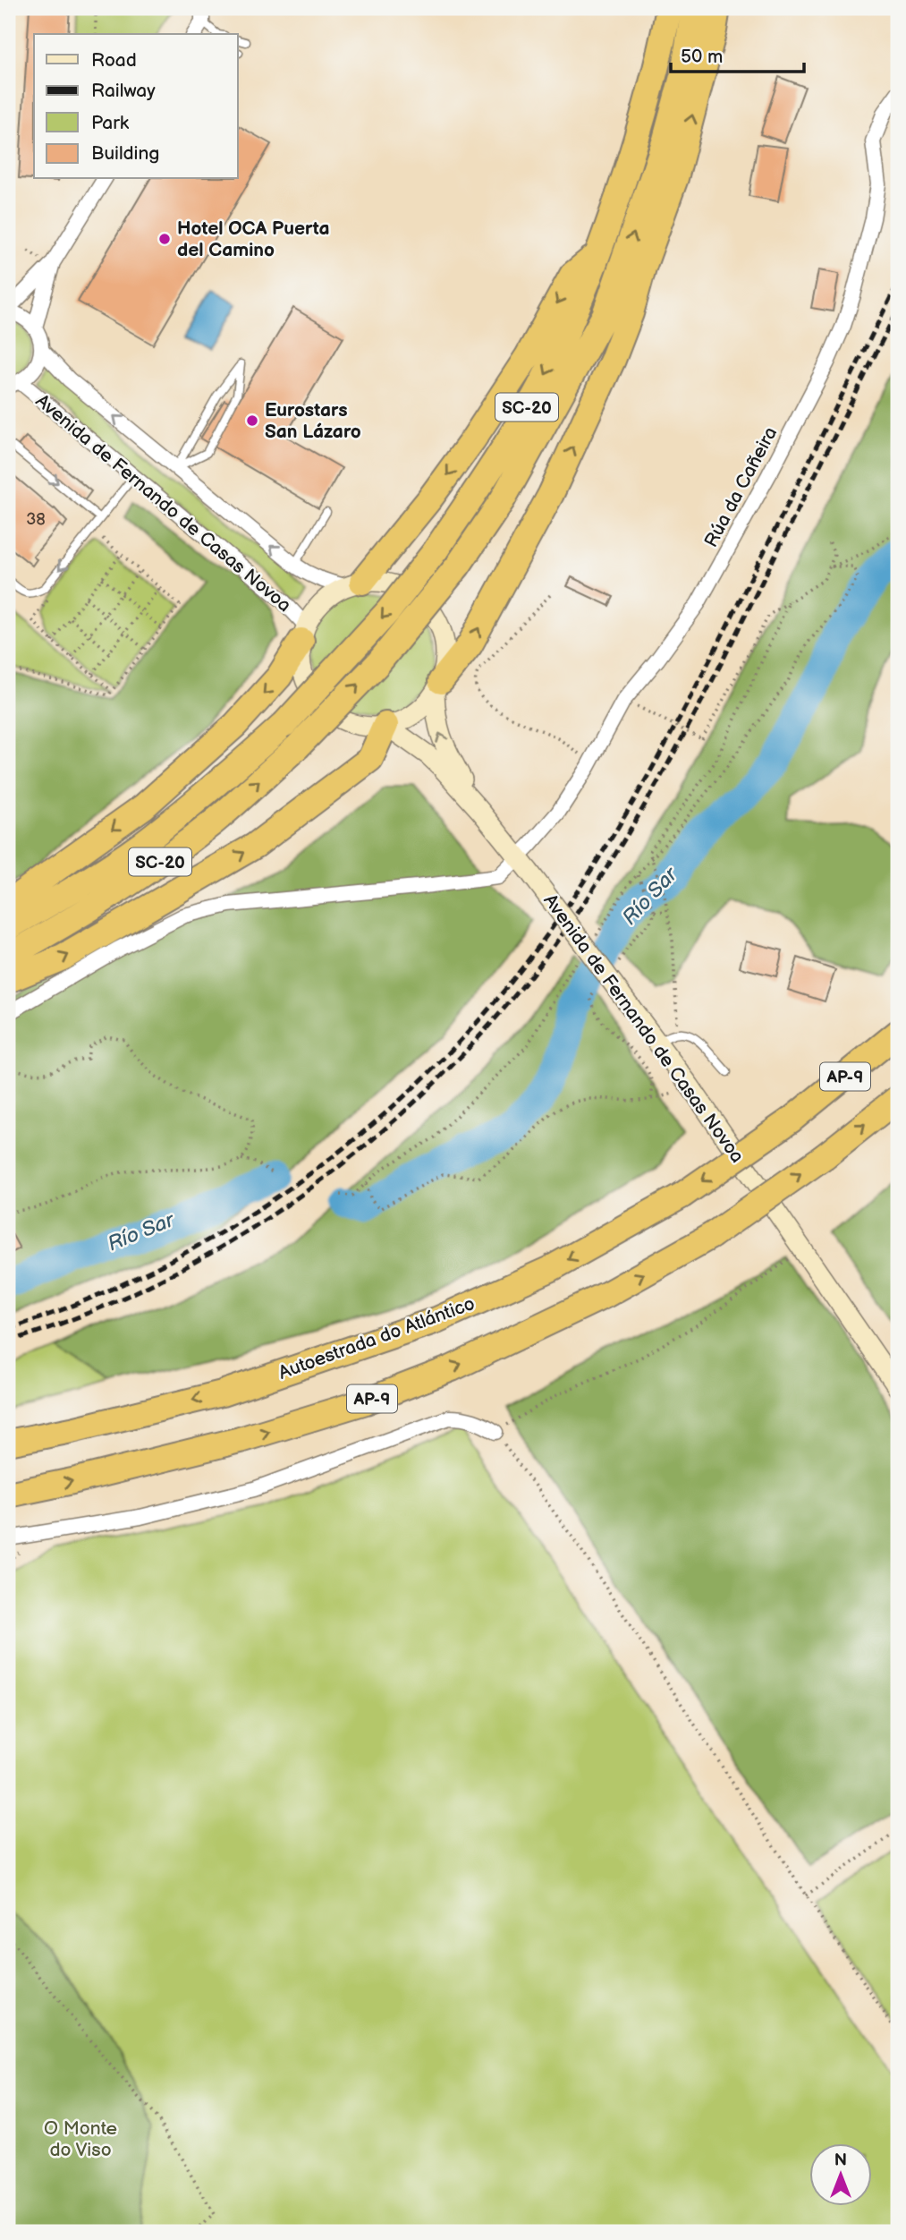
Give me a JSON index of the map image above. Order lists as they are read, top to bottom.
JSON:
{
  "streets": {
    "highway": ["SC-20", "AP-9", "Autoestrada do Atlántico"],
    "street": ["Rúa da Cañeira", "Avenida de Fernando de Casas Novoa"]
  },
  "crossings": [
    ["Rúa da Cañeira", "Avenida de Fernando de Casas Novoa"]
  ],
  "water": ["Río Sar"],
  "parks": ["O Monte do Viso"],
  "places": ["Hotel OCA Puerta del Camino", "Eurostars San Lázaro"],
  "house_numbers": ["38"],
  "legend": [
    "Road",
    "Railway",
    "Park",
    "Building"
  ],
  "scale_bar": "50 m",
  "north": "top"
}
